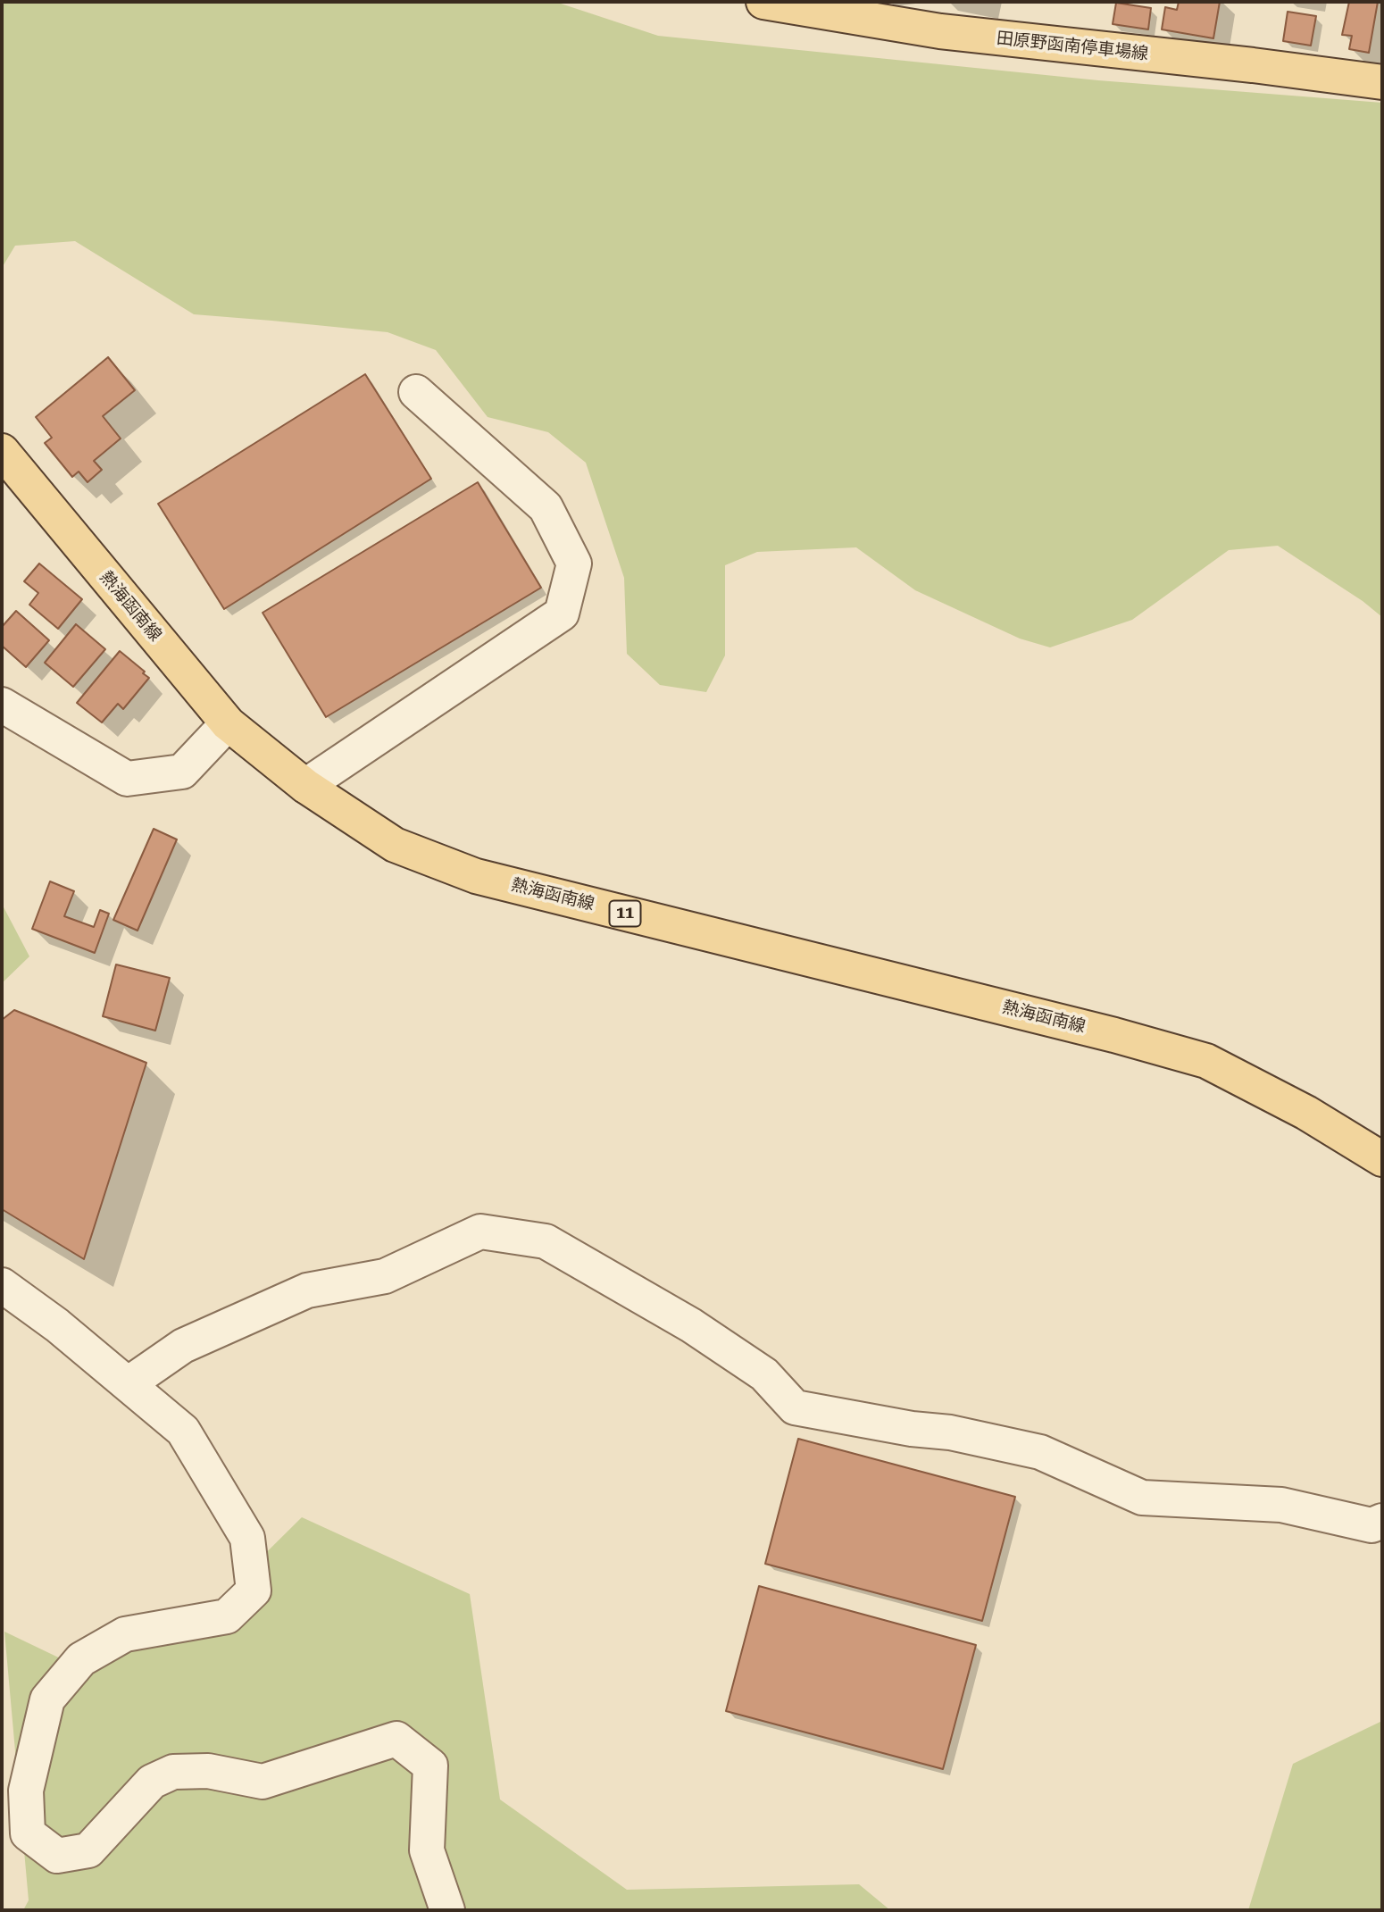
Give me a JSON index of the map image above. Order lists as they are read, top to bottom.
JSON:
{
  "streets": {
    "main road": ["田原野函南停車場線", "熱海函南線", "11"]
  }
}
